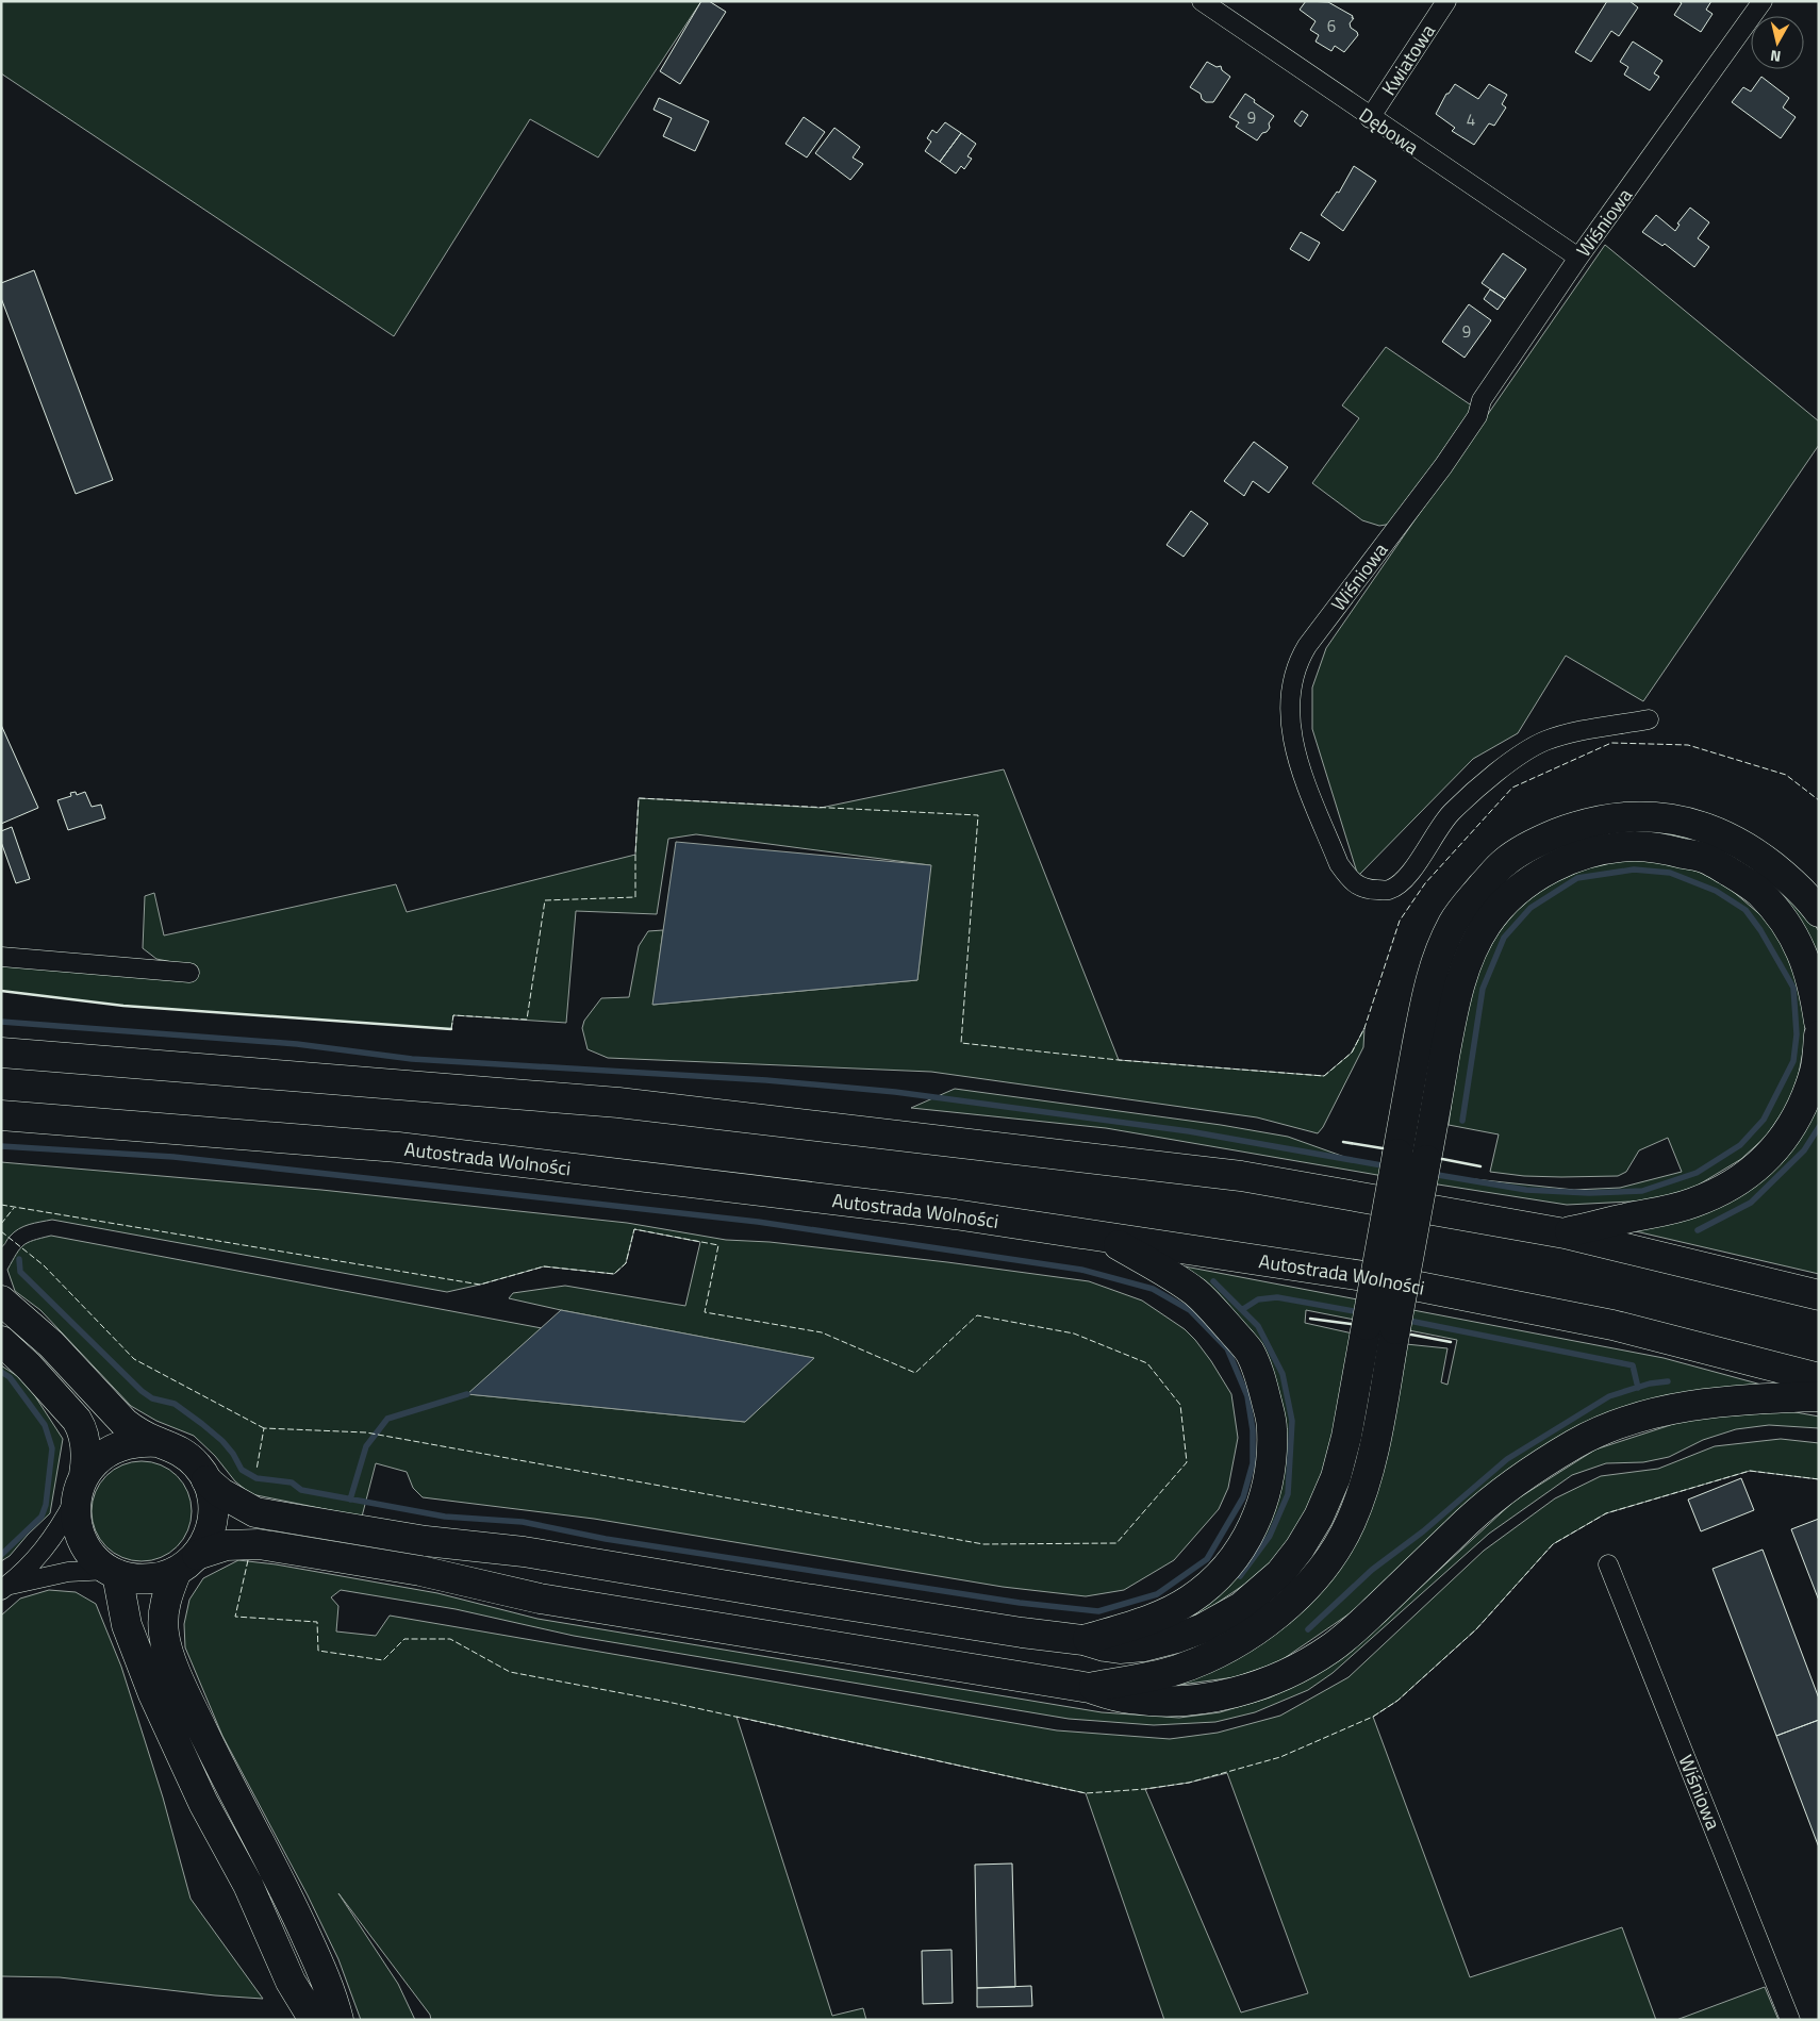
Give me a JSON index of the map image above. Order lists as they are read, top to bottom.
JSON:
{
  "streets": {
    "main road": ["Autostrada Wolności"],
    "street": ["Kwiatowa", "Dębowa", "Wiśniowa"]
  },
  "crossings": [
    ["Kwiatowa", "Dębowa"],
    ["Dębowa", "Wiśniowa"]
  ],
  "house_numbers": [
    "6",
    "9",
    "4",
    "9"
  ],
  "north": "bottom"
}
